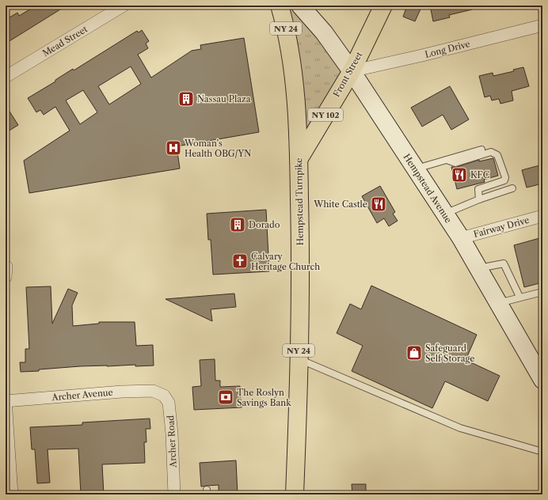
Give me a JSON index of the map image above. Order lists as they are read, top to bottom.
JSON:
{
  "streets": {
    "main road": [
      "NY 24",
      "Front Street",
      "NY 102",
      "Hempstead Avenue",
      "Hempstead Turnpike"
    ],
    "street": [
      "Mead Street",
      "Long Drive",
      "Fairway Drive",
      "Archer Avenue",
      "Archer Road"
    ]
  },
  "crossings": [
    ["Long Drive", "Front Street"],
    ["Long Drive", "Hempstead Avenue"],
    ["Front Street", "Hempstead Avenue"],
    ["Front Street", "Hempstead Turnpike"],
    ["Hempstead Avenue", "Fairway Drive"],
    ["Archer Avenue", "Archer Road"]
  ],
  "places": {
    "building": ["Nassau Plaza", "Dorado"],
    "hospital": ["Woman’s Health OBG/YN"],
    "restaurant": ["KFC", "White Castle"],
    "church": ["Calvary Heritage Church"],
    "shop": ["Safeguard Self Storage"],
    "bank": ["The Roslyn Savings Bank"]
  }
}
